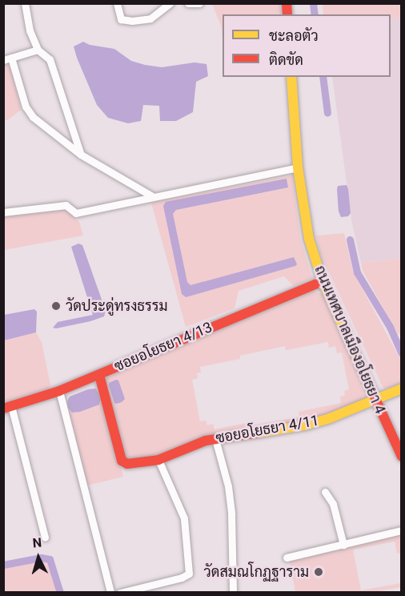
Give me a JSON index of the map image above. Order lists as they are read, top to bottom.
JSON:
{
  "streets": {
    "street": ["ถนนเทศบาลเมืองอโยธยา 4", "ซอยอโยธยา 4/13", "ซอยอโยธยา 4/11"]
  },
  "crossings": [
    ["ถนนเทศบาลเมืองอโยธยา 4", "ซอยอโยธยา 4/13"],
    ["ถนนเทศบาลเมืองอโยธยา 4", "ซอยอโยธยา 4/11"],
    ["ซอยอโยธยา 4/13", "ซอยอโยธยา 4/11"]
  ],
  "places": ["วัดประดู่ทรงธรรม", "วัดสมณโกฏฐาราม"],
  "legend": ["ชะลอตัว", "ติดขัด"],
  "north": "top"
}
